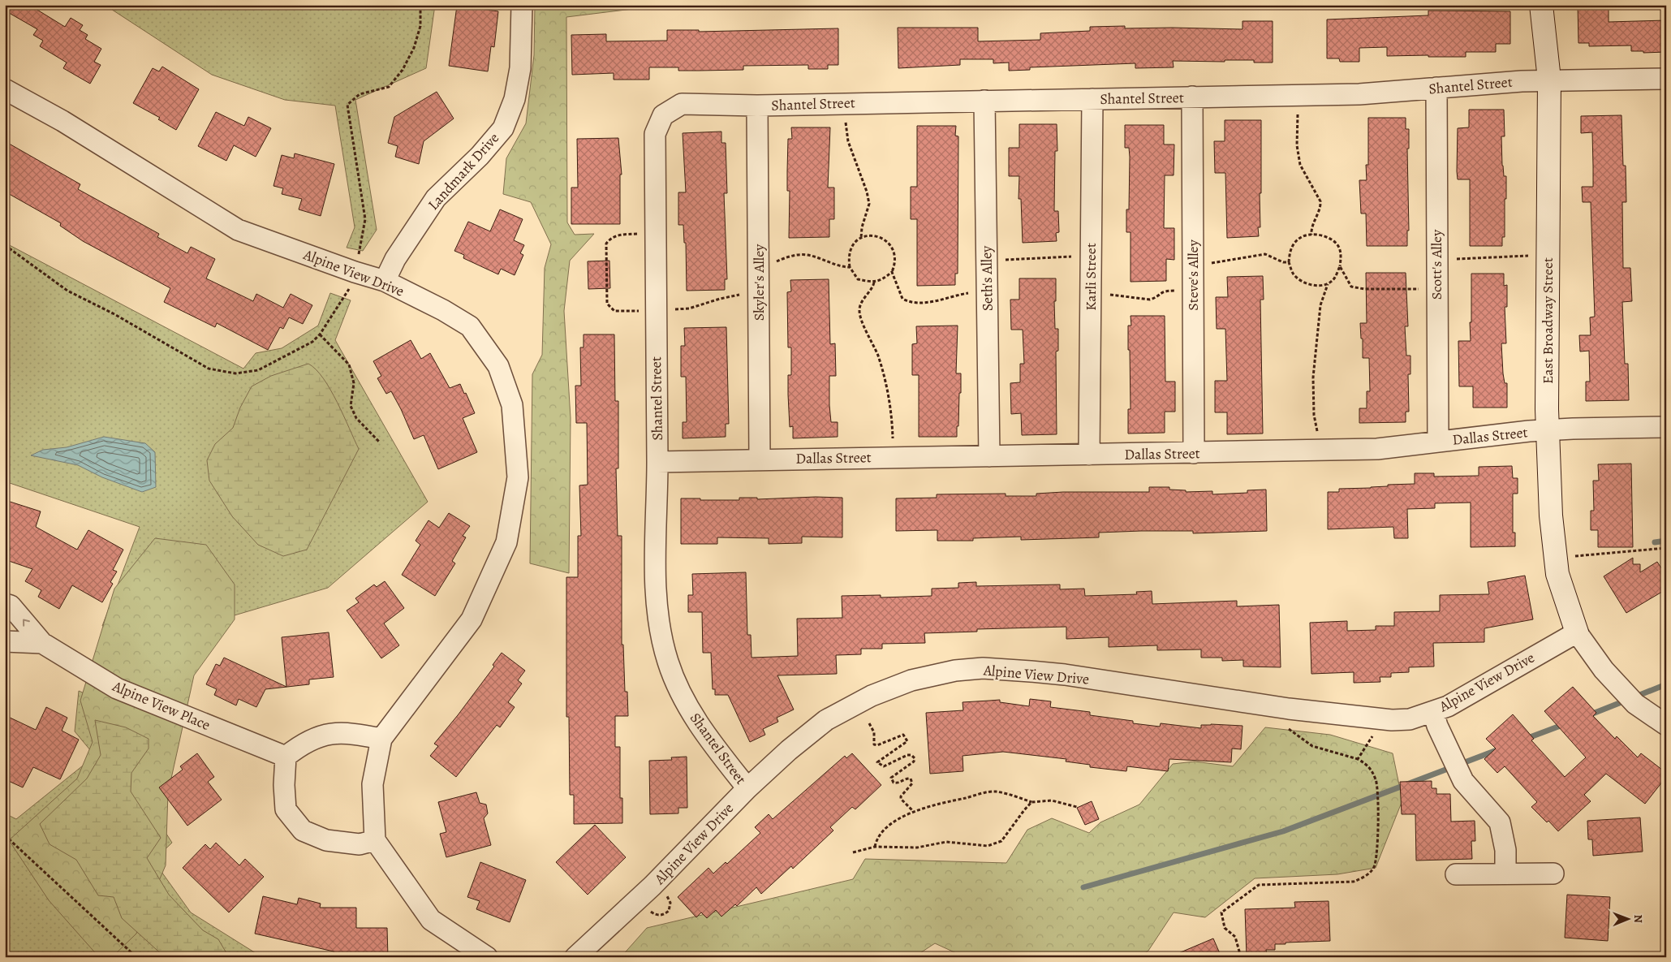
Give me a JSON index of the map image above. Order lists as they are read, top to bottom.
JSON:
{
  "streets": {
    "street": [
      "Shantel Street",
      "Landmark Drive",
      "Scott's Alley",
      "Alpine View Drive",
      "Steve's Alley",
      "Karli Street",
      "Seth's Alley",
      "Skyler's Alley",
      "East Broadway Street",
      "Dallas Street",
      "Alpine View Place"
    ]
  },
  "crossings": [
    ["Shantel Street", "Scott's Alley"],
    ["Shantel Street", "Alpine View Drive"],
    ["Shantel Street", "Steve's Alley"],
    ["Shantel Street", "Karli Street"],
    ["Shantel Street", "Seth's Alley"],
    ["Shantel Street", "Skyler's Alley"],
    ["Shantel Street", "East Broadway Street"],
    ["Shantel Street", "Dallas Street"],
    ["Landmark Drive", "Alpine View Drive"],
    ["Scott's Alley", "Dallas Street"],
    ["Alpine View Drive", "East Broadway Street"],
    ["Steve's Alley", "Dallas Street"],
    ["Karli Street", "Dallas Street"],
    ["Seth's Alley", "Dallas Street"],
    ["Skyler's Alley", "Dallas Street"],
    ["East Broadway Street", "Dallas Street"]
  ],
  "north": "right"
}
